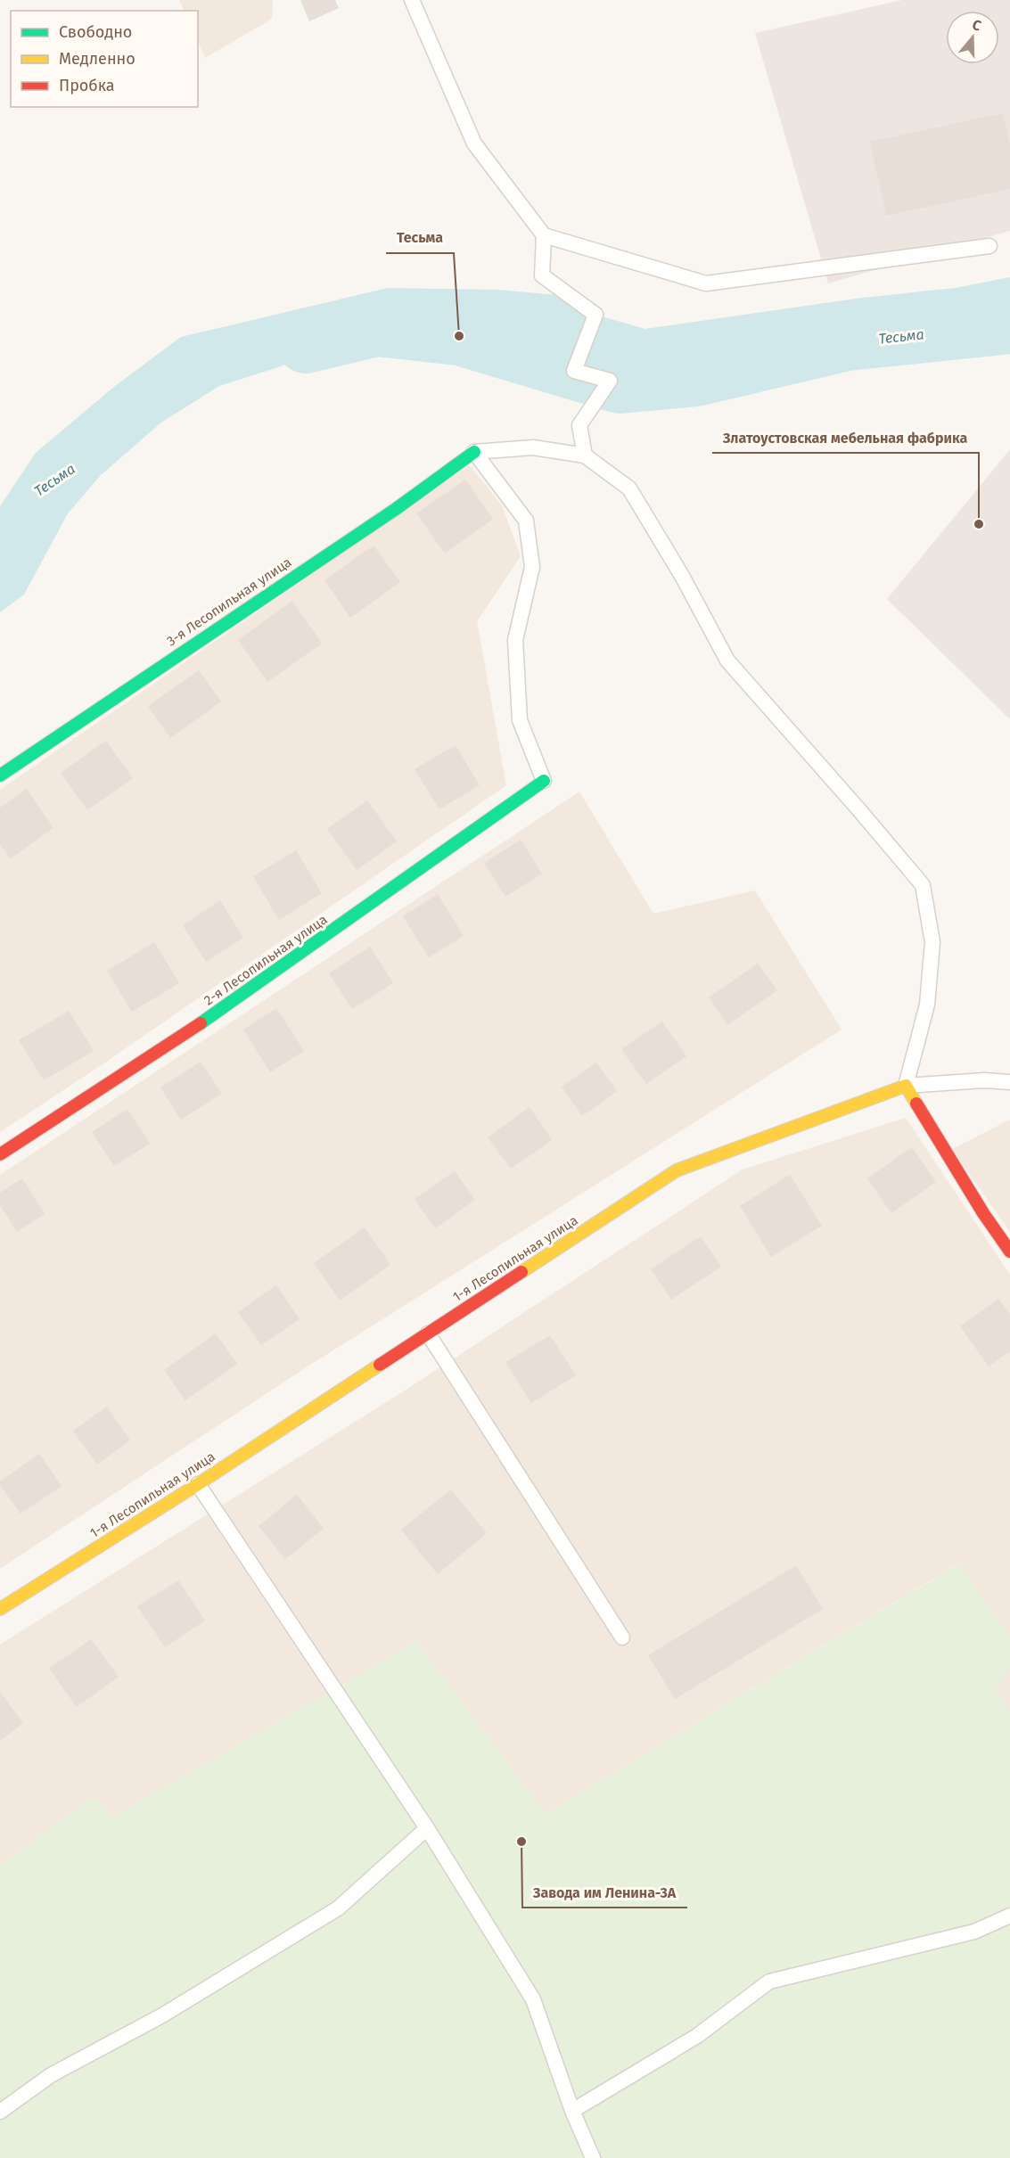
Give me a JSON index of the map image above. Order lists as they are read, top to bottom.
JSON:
{
  "streets": {
    "street": ["3-я Лесопильная улица", "2-я Лесопильная улица", "1-я Лесопильная улица"]
  },
  "water": ["Тесьма"],
  "places": ["Тесьма", "Златоустовская мебельная фабрика", "Завода им Ленина-3А"],
  "legend": ["Свободно", "Медленно", "Пробка"],
  "north": "top"
}
